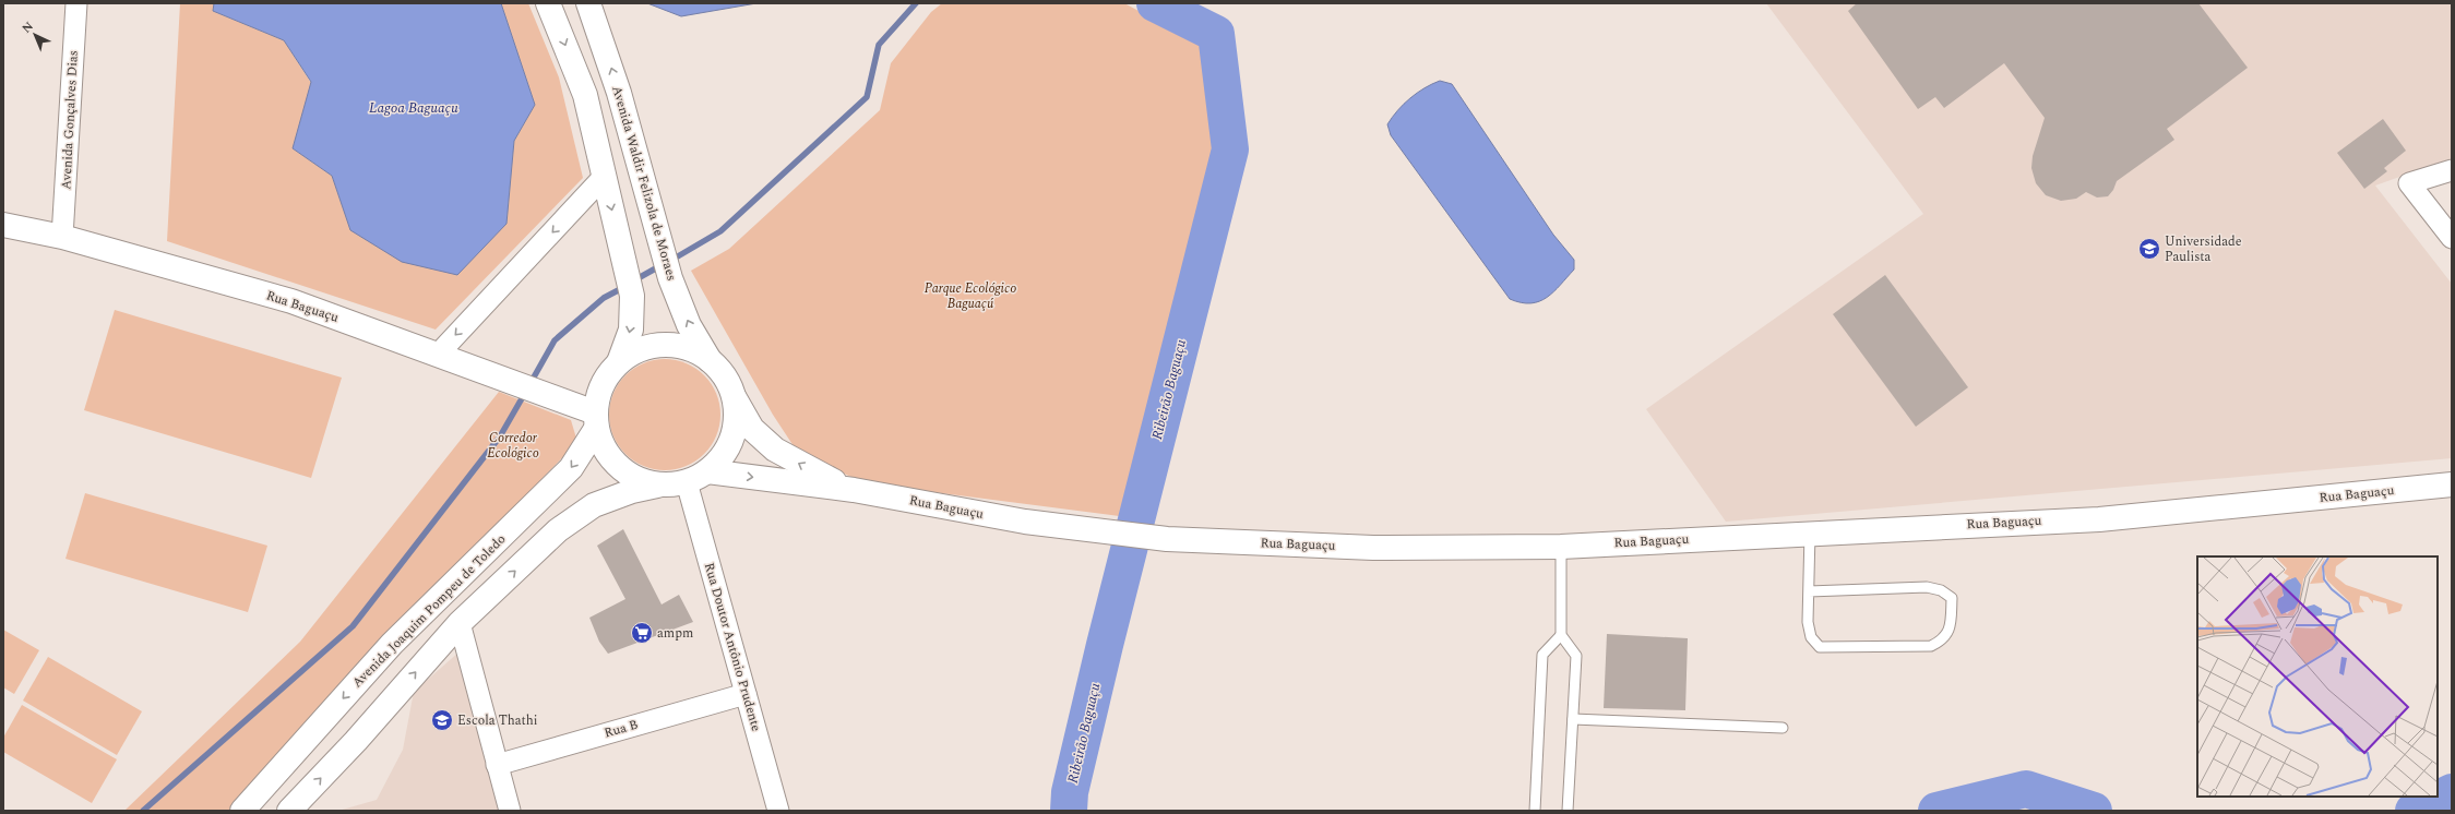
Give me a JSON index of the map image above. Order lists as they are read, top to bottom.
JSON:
{
  "streets": {
    "main road": ["Avenida Waldir Felizola de Moraes", "Rua Baguaçu", "Avenida Joaquim Pompeu de Toledo"],
    "street": ["Avenida Gonçalves Dias", "Rua Doutor Antônio Prudente", "Rua B"]
  },
  "crossings": [
    ["Avenida Gonçalves Dias", "Rua Baguaçu"],
    ["Avenida Waldir Felizola de Moraes", "Rua Baguaçu"],
    ["Avenida Waldir Felizola de Moraes", "Avenida Joaquim Pompeu de Toledo"],
    ["Avenida Waldir Felizola de Moraes", "Rua Doutor Antônio Prudente"],
    ["Rua Baguaçu", "Avenida Joaquim Pompeu de Toledo"],
    ["Rua Baguaçu", "Rua Doutor Antônio Prudente"],
    ["Avenida Joaquim Pompeu de Toledo", "Rua Doutor Antônio Prudente"],
    ["Rua Doutor Antônio Prudente", "Rua B"]
  ],
  "water": ["Lagoa Baguaçu", "Ribeirão Baguaçu"],
  "parks": ["Parque Ecológico Baguaçú", "Corredor Ecológico"],
  "places": {
    "school or university": ["Universidade Paulista", "Escola Thathi"],
    "supermarket": ["ampm"]
  },
  "north": "top left"
}
